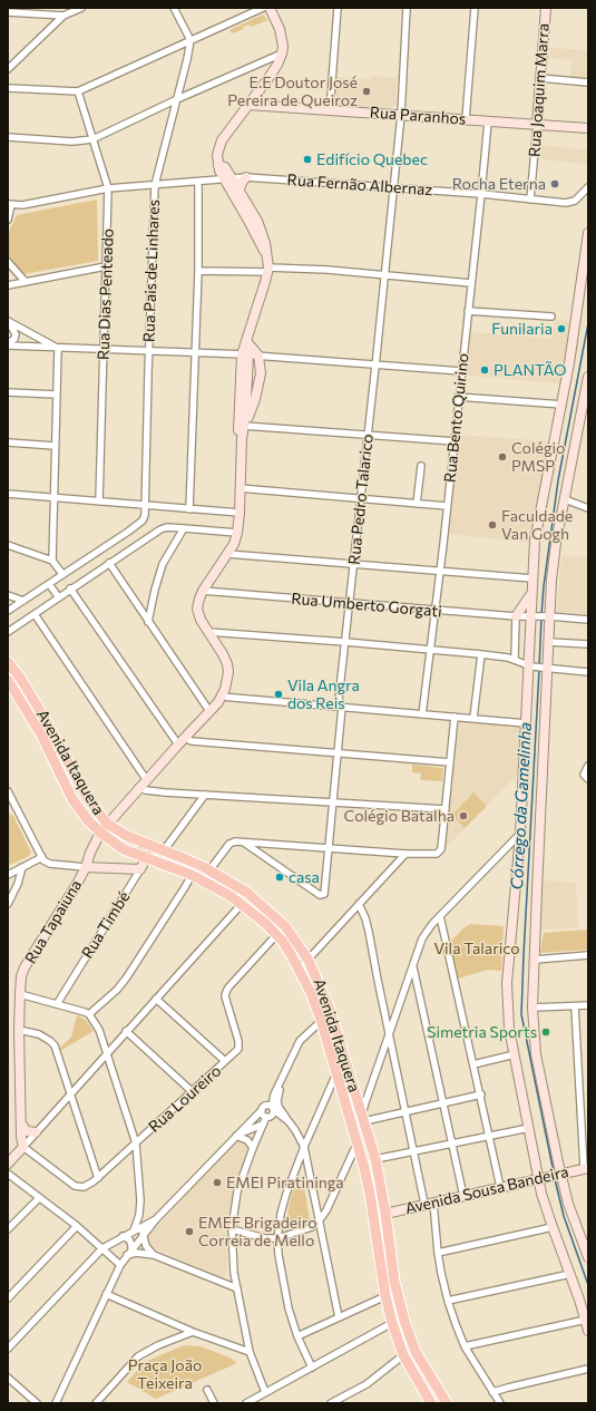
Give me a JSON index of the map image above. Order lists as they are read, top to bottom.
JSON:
{
  "streets": {
    "main road": ["Avenida Itaquera"],
    "street": [
      "Rua Joaquim Marra",
      "Rua Paranhos",
      "Rua Fernão Albernaz",
      "Rua Pais de Linhares",
      "Rua Dias Penteado",
      "Rua Bento Quirino",
      "Rua Pedro Talarico",
      "Rua Umberto Gorgati",
      "Rua Tapaiuna",
      "Rua Timbé",
      "Rua Loureiro",
      "Avenida Sousa Bandeira"
    ]
  },
  "crossings": [
    ["Rua Joaquim Marra", "Rua Paranhos"],
    ["Rua Joaquim Marra", "Rua Fernão Albernaz"],
    ["Rua Paranhos", "Rua Bento Quirino"],
    ["Rua Paranhos", "Rua Pedro Talarico"],
    ["Rua Fernão Albernaz", "Rua Pais de Linhares"],
    ["Rua Fernão Albernaz", "Rua Dias Penteado"],
    ["Rua Fernão Albernaz", "Rua Bento Quirino"],
    ["Rua Fernão Albernaz", "Rua Pedro Talarico"],
    ["Rua Bento Quirino", "Rua Umberto Gorgati"],
    ["Rua Pedro Talarico", "Rua Umberto Gorgati"],
    ["Avenida Itaquera", "Rua Tapaiuna"],
    ["Avenida Itaquera", "Rua Timbé"],
    ["Avenida Itaquera", "Rua Loureiro"],
    ["Avenida Itaquera", "Avenida Sousa Bandeira"],
    ["Rua Tapaiuna", "Rua Loureiro"]
  ],
  "water": ["Córrego da Gamelinha"],
  "parks": ["Vila Talarico", "Praça João Teixeira"],
  "places": [
    "E.E Doutor José Pereira de Queiroz",
    "Edifício Quebec",
    "Rocha Eterna",
    "Funilaria",
    "PLANTÃO",
    "Colégio PMSP",
    "Faculdade Van Gogh",
    "Vila Angra dos Reis",
    "Colégio Batalha",
    "casa",
    "Simetria Sports",
    "EMEI Piratininga",
    "EMEF Brigadeiro Correia de Mello"
  ]
}
